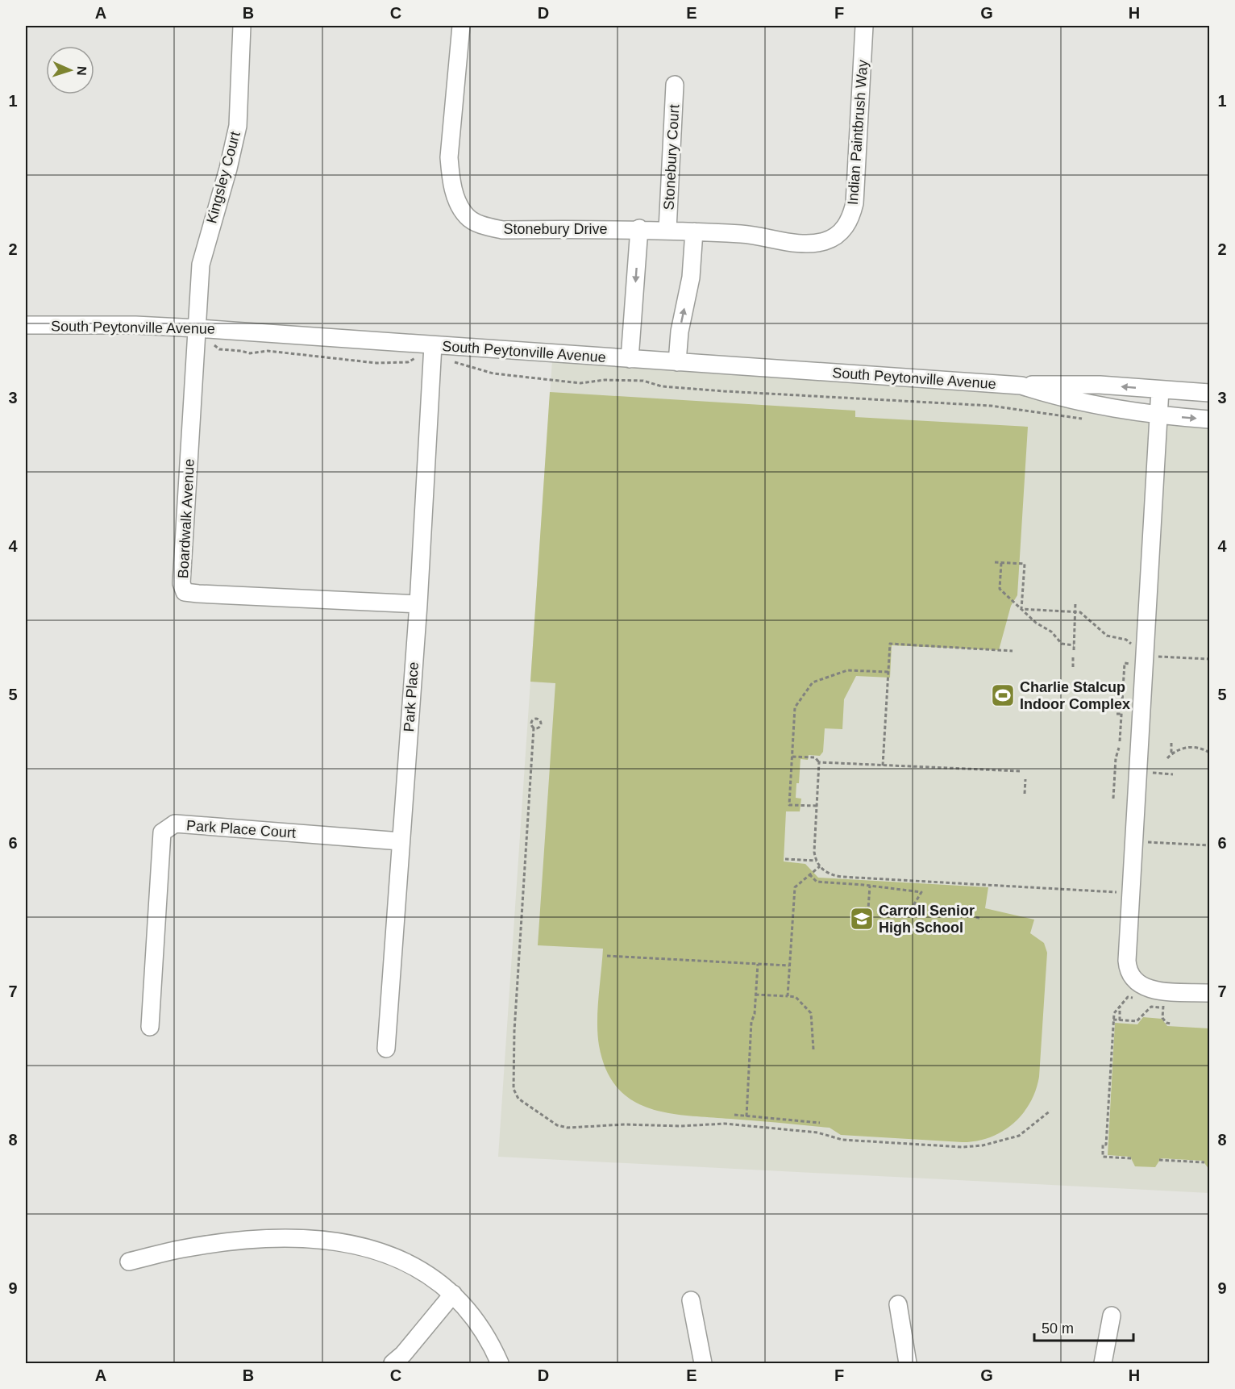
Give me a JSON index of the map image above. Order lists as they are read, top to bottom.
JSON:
{
  "streets": {
    "street": [
      "Indian Paintbrush Way",
      "Stonebury Court",
      "Kingsley Court",
      "Stonebury Drive",
      "South Peytonville Avenue",
      "Boardwalk Avenue",
      "Park Place",
      "Park Place Court"
    ]
  },
  "crossings": [
    ["Indian Paintbrush Way", "Stonebury Court"],
    ["Indian Paintbrush Way", "Stonebury Drive"],
    ["Stonebury Court", "Stonebury Drive"],
    ["Kingsley Court", "South Peytonville Avenue"],
    ["Kingsley Court", "Boardwalk Avenue"],
    ["South Peytonville Avenue", "Boardwalk Avenue"],
    ["South Peytonville Avenue", "Park Place"],
    ["Boardwalk Avenue", "Park Place"],
    ["Park Place", "Park Place Court"]
  ],
  "places": {
    "sports": ["Charlie Stalcup Indoor Complex"],
    "school or university": ["Carroll Senior High School"]
  },
  "scale_bar": "50 m",
  "north": "right",
  "grid": {
    "columns": [
      "A",
      "B",
      "C",
      "D",
      "E",
      "F",
      "G",
      "H"
    ],
    "rows": [
      "1",
      "2",
      "3",
      "4",
      "5",
      "6",
      "7",
      "8",
      "9"
    ]
  }
}
